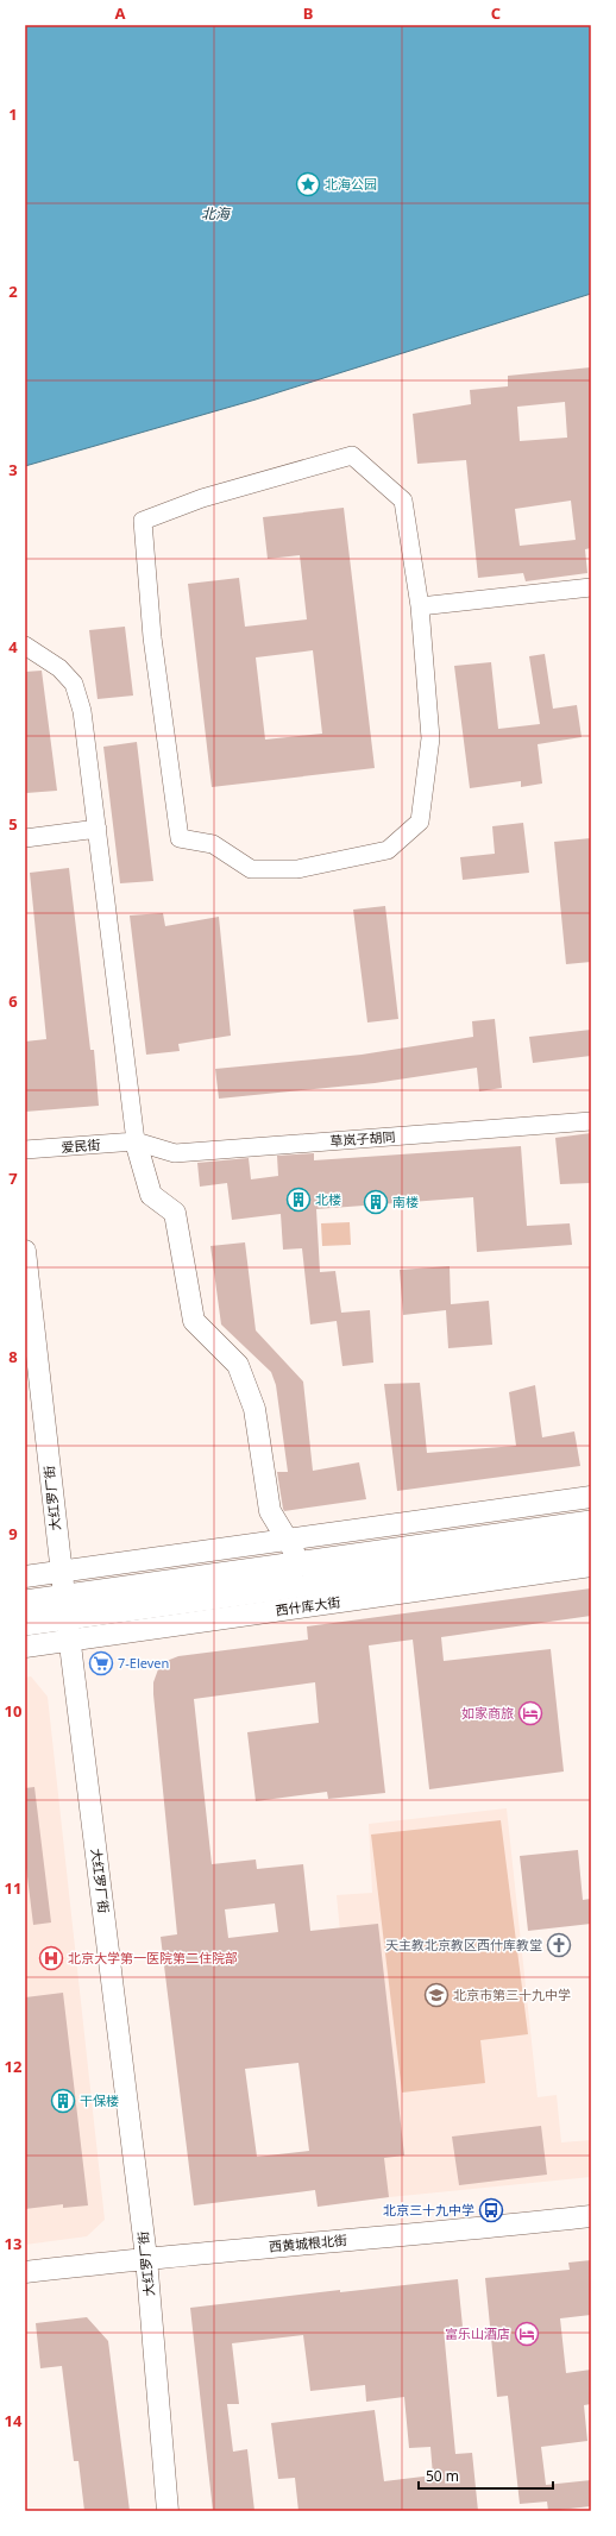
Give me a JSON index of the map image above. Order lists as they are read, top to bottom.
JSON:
{
  "streets": {
    "main road": ["西什库大街"],
    "street": [
      "草岚子胡同",
      "爱民街",
      "大红罗厂街",
      "西黄城根北街"
    ]
  },
  "crossings": [
    ["草岚子胡同", "爱民街"],
    ["大红罗厂街", "西什库大街"],
    ["大红罗厂街", "西黄城根北街"]
  ],
  "water": ["北海"],
  "places": {
    "place": ["北海公园"],
    "building": ["北楼", "南楼", "干保楼"],
    "supermarket": ["7-Eleven"],
    "hotel": ["如家商旅", "富乐山酒店"],
    "church": ["天主教北京教区西什库教堂"],
    "hospital": ["北京大学第一医院第二住院部"],
    "school or university": ["北京市第三十九中学"],
    "bus stop": ["北京三十九中学"]
  },
  "scale_bar": "50 m",
  "grid": {
    "columns": ["A", "B", "C"],
    "rows": [
      "1",
      "2",
      "3",
      "4",
      "5",
      "6",
      "7",
      "8",
      "9",
      "10",
      "11",
      "12",
      "13",
      "14"
    ]
  }
}
